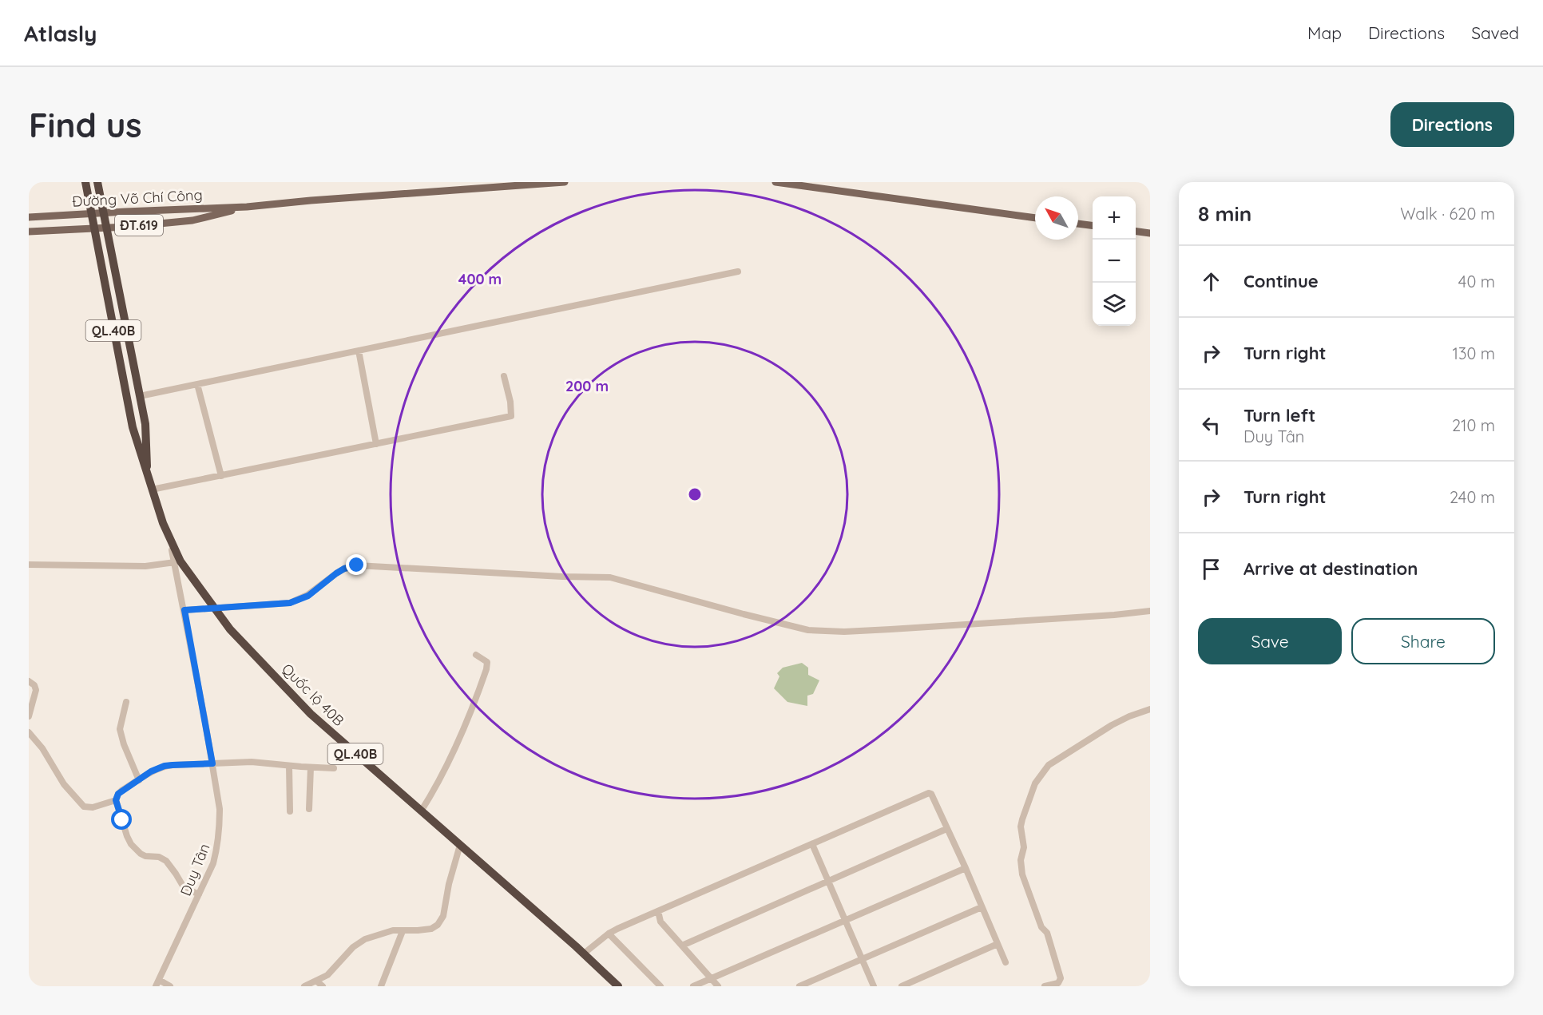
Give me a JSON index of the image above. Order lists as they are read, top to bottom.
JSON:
{
  "streets": {
    "highway": ["QL.40B", "Quốc lộ 40B"],
    "main road": ["Đường Võ Chí Công", "ĐT.619"],
    "street": ["Duy Tân"]
  },
  "crossings": [
    ["Đường Võ Chí Công", "Quốc lộ 40B"],
    ["Quốc lộ 40B", "Duy Tân"]
  ],
  "north": "top left",
  "page": {
    "header": "Atlasly",
    "nav": ["Map", "Directions", "Saved"],
    "buttons": [
      "Directions",
      ["Save", "Share"]
    ],
    "title": "Find us",
    "heading": ["8 min", "Walk · 620 m"],
    "map_buttons": ["+", "−"],
    "list": [
      ["Continue", "40 m"],
      ["Turn right", "130 m"],
      ["Turn left", "Duy Tân", "210 m"],
      ["Turn right", "240 m"],
      "Arrive at destination"
    ]
  },
  "rings": ["400 m", "200 m"]
}
